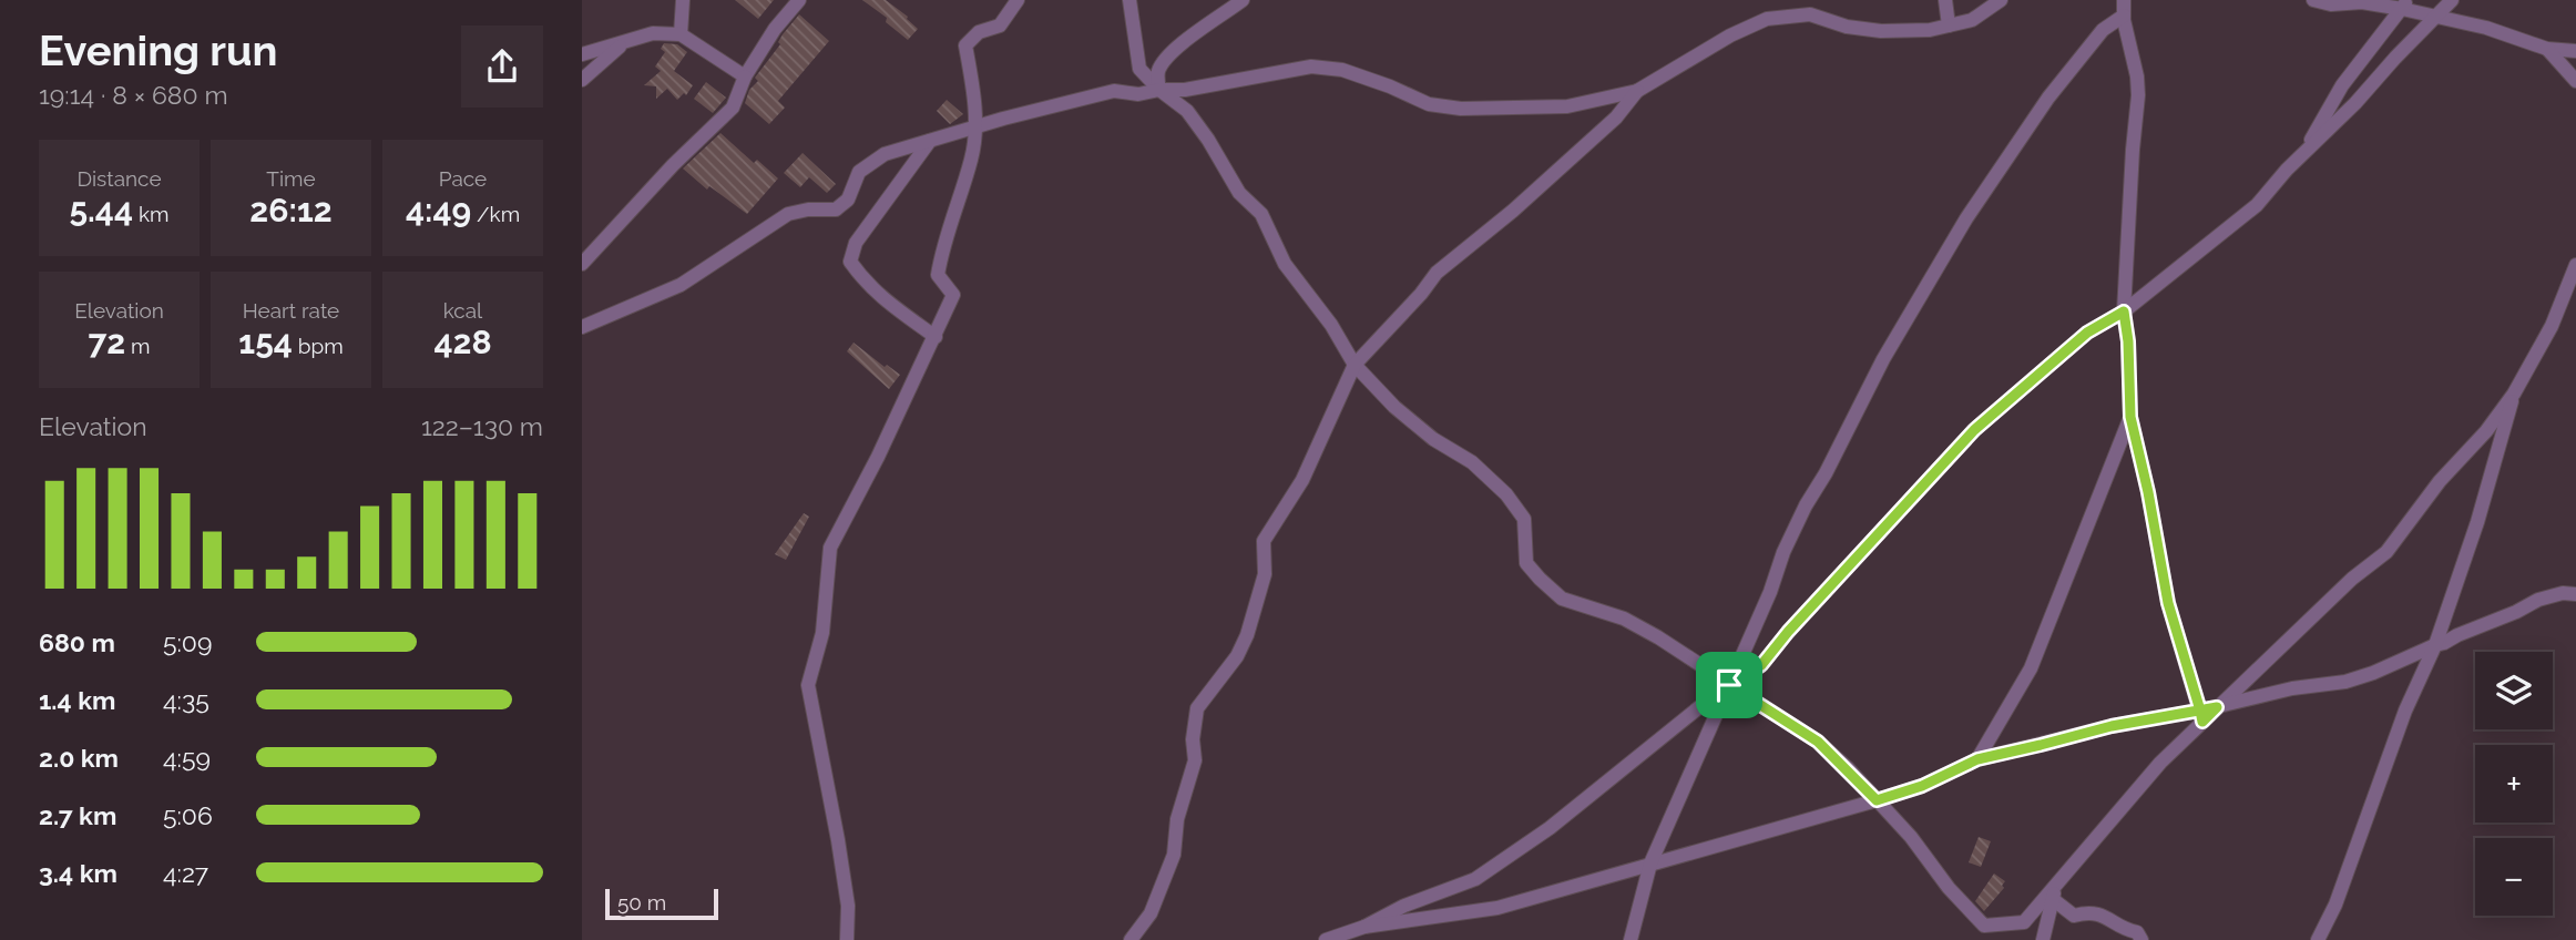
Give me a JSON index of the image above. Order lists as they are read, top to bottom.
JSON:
{
  "scale_bar": "50 m",
  "page": {
    "heading": ["Evening run", "19:14 · 8 × 680 m"],
    "stats": [
      ["Distance", "5.44 km"],
      ["Time", "26:12"],
      ["Pace", "4:49 /km"],
      ["Elevation", "72 m"],
      ["Heart rate", "154 bpm"],
      ["kcal", "428"]
    ],
    "chart": ["Elevation", "122–130 m"],
    "list": [
      {
        "name": "680 m",
        "note": "5:09"
      },
      {
        "name": "1.4 km",
        "note": "4:35"
      },
      {
        "name": "2.0 km",
        "note": "4:59"
      },
      {
        "name": "2.7 km",
        "note": "5:06"
      },
      {
        "name": "3.4 km",
        "note": "4:27"
      }
    ],
    "map_buttons": ["+", "−"],
    "scale": "50 m"
  }
}
